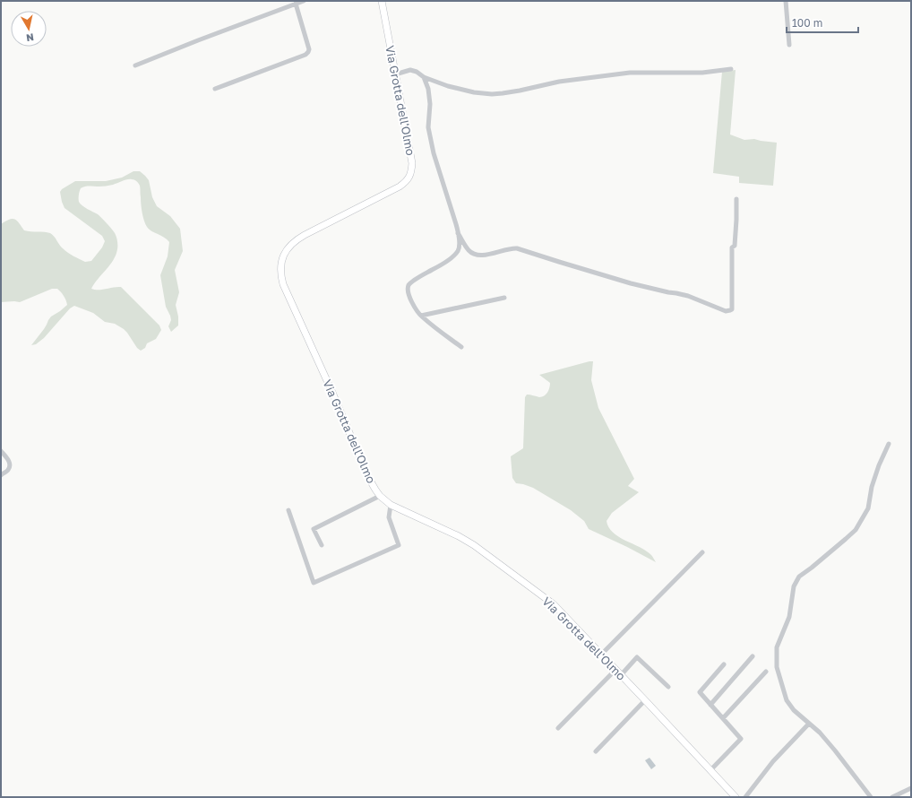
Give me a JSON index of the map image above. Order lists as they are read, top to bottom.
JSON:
{
  "streets": {
    "street": ["Via Grotta dell'Olmo"]
  },
  "scale_bar": "100 m",
  "north": "bottom"
}
